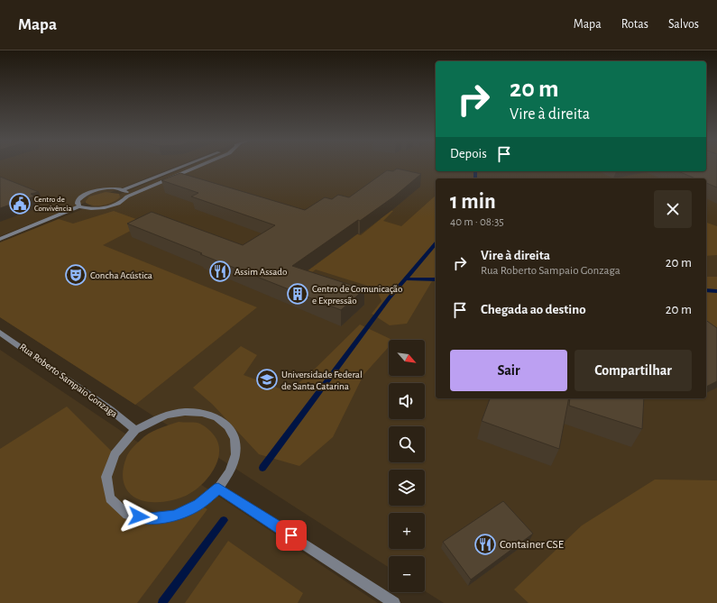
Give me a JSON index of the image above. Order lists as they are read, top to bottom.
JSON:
{
  "streets": {
    "street": ["Rua Roberto Sampaio Gonzaga"]
  },
  "places": {
    "public building": ["Centro de Convivência"],
    "restaurant": ["Assim Assado", "Container CSE"],
    "theatre": ["Concha Acústica"],
    "building": ["Centro de Comunicação e Expressão"],
    "school or university": ["Universidade Federal de Santa Catarina"]
  },
  "north": "bottom right",
  "page": {
    "header": "Mapa",
    "nav": ["Mapa", "Rotas", "Salvos"],
    "turn": ["20 m", "Vire à direita"],
    "then": "Depois",
    "heading": ["1 min", "40 m · 08:35"],
    "list": [
      {
        "name": "Vire à direita",
        "note": "Rua Roberto Sampaio Gonzaga",
        "value": "20 m"
      },
      {
        "name": "Chegada ao destino",
        "value": "20 m"
      }
    ],
    "map_buttons": ["+", "−"],
    "buttons": ["Sair", "Compartilhar"]
  }
}
